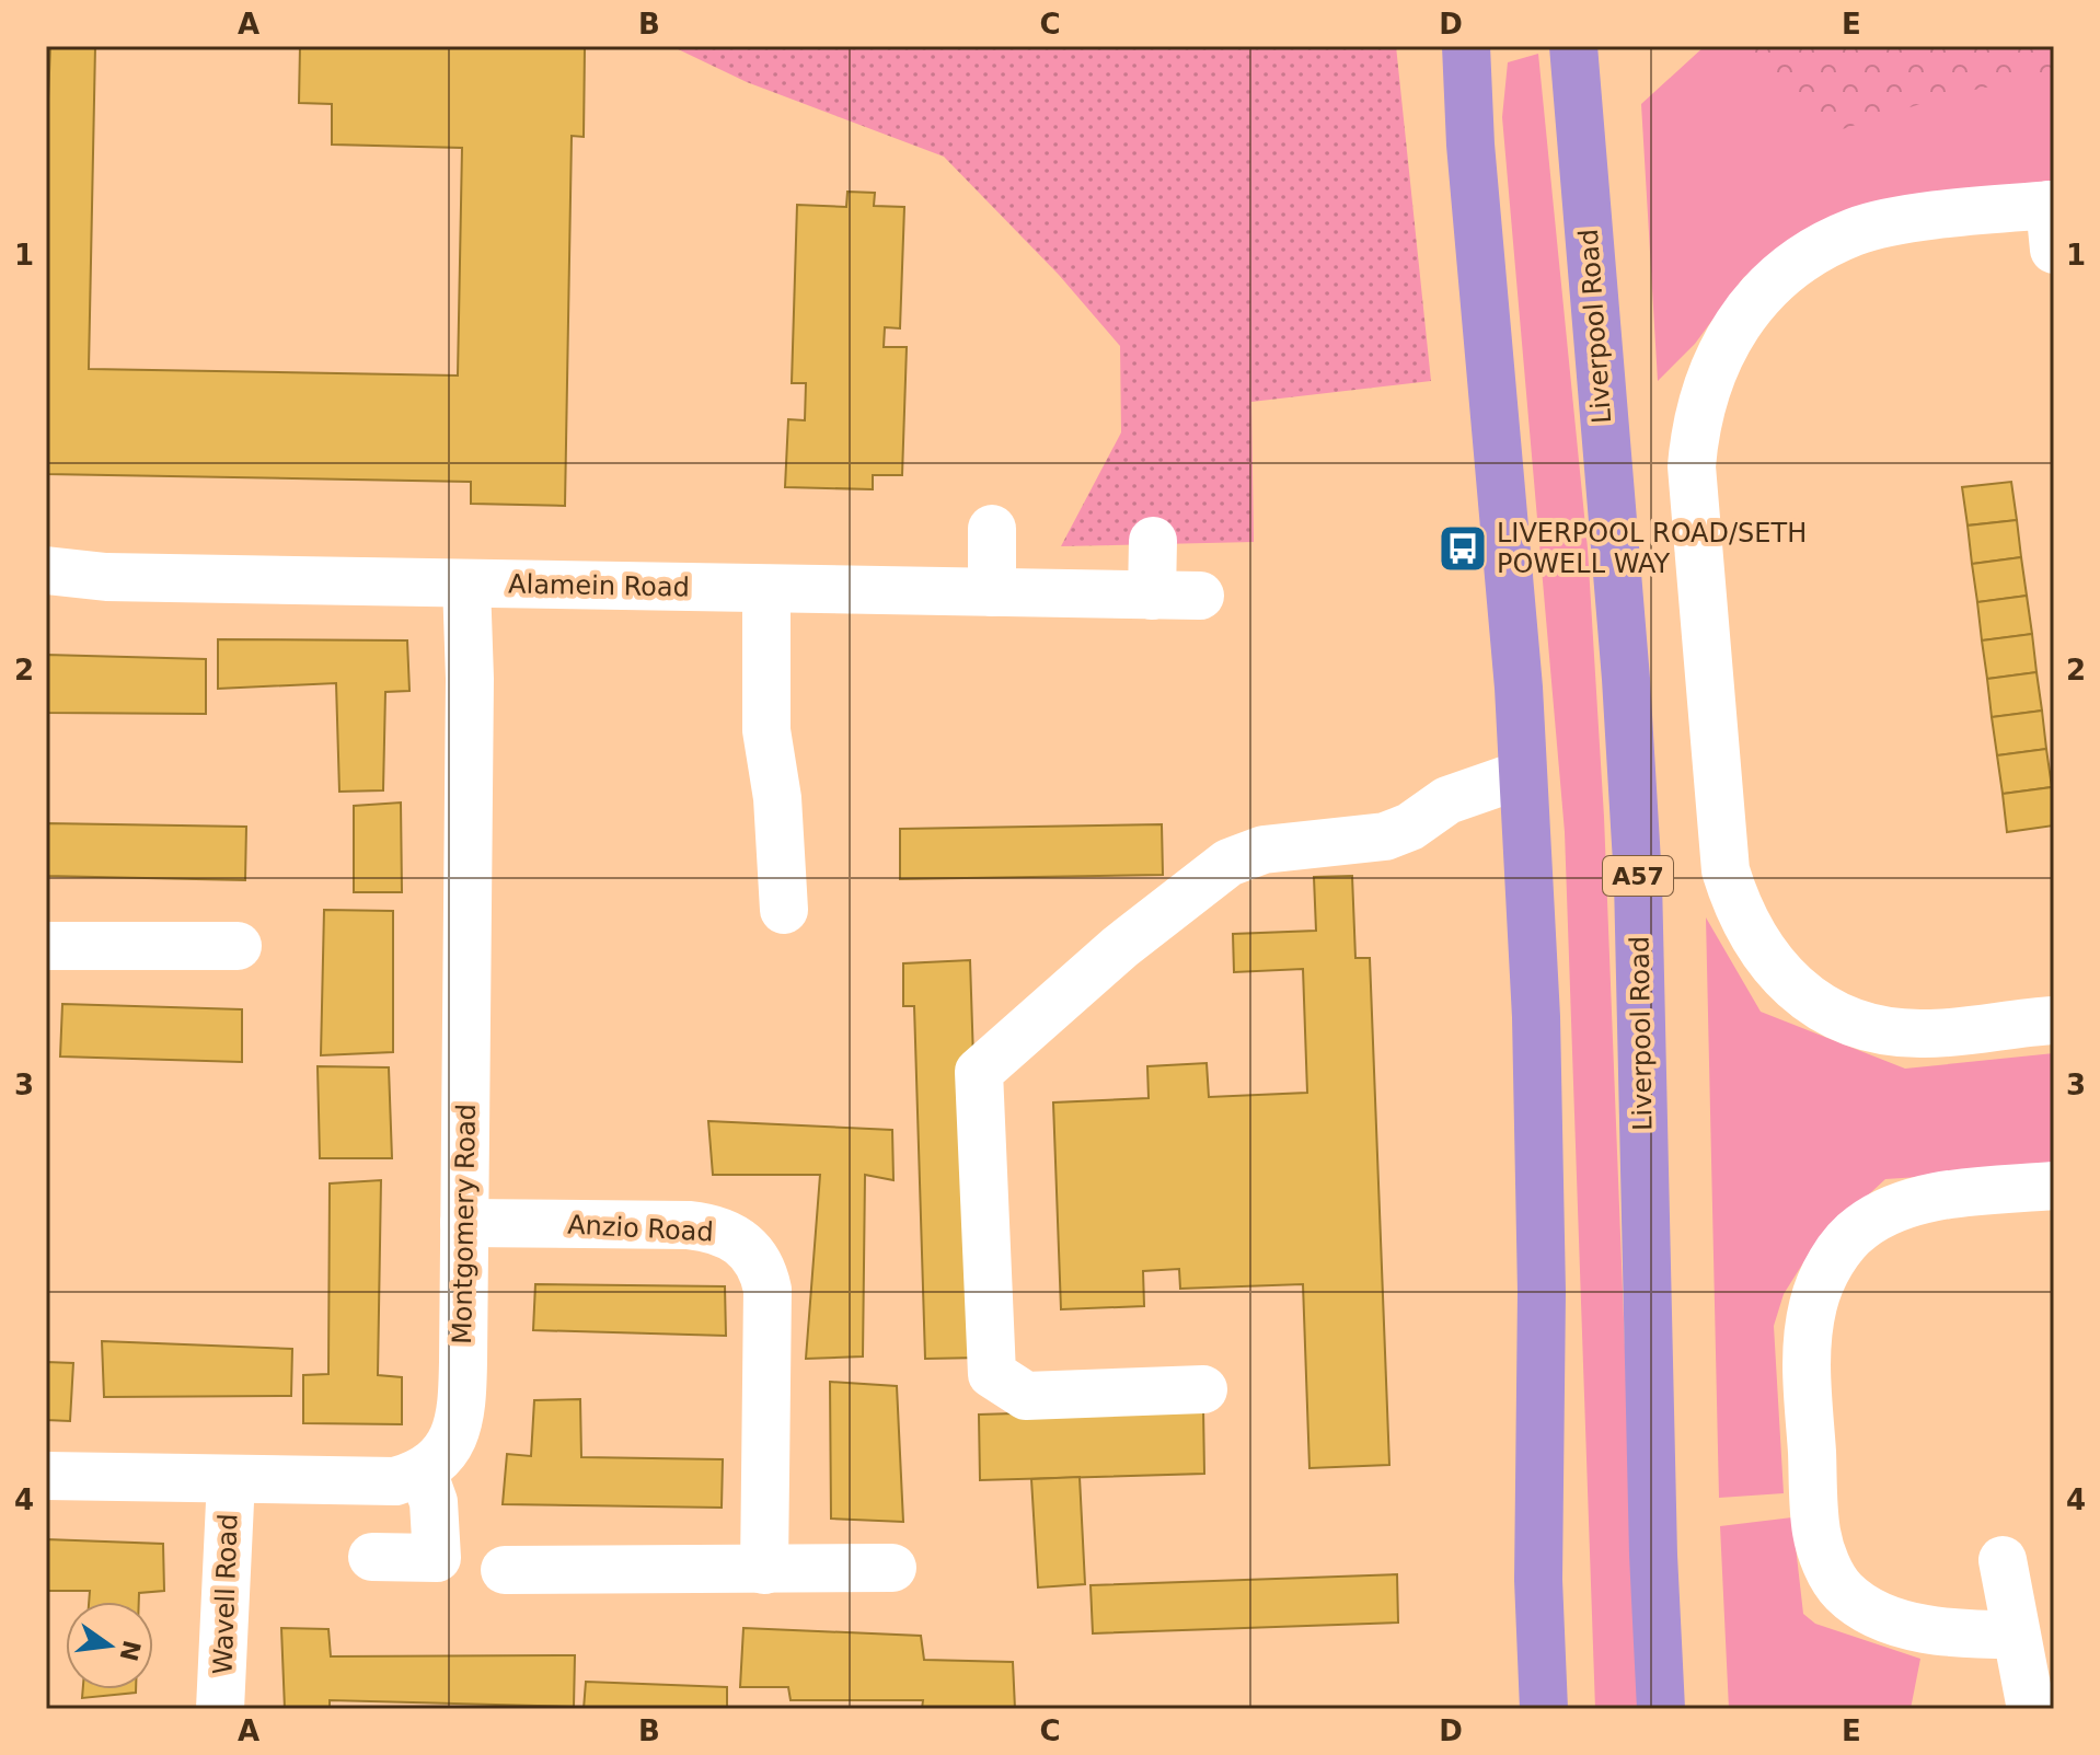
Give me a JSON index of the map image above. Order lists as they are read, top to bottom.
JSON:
{
  "streets": {
    "highway": ["Liverpool Road", "A57"],
    "street": [
      "Alamein Road",
      "Montgomery Road",
      "Anzio Road",
      "Wavell Road"
    ]
  },
  "crossings": [
    ["Alamein Road", "Montgomery Road"],
    ["Montgomery Road", "Anzio Road"]
  ],
  "places": {
    "bus stop": ["LIVERPOOL ROAD/SETH POWELL WAY"]
  },
  "north": "right",
  "grid": {
    "columns": [
      "A",
      "B",
      "C",
      "D",
      "E"
    ],
    "rows": [
      "1",
      "2",
      "3",
      "4"
    ]
  }
}
